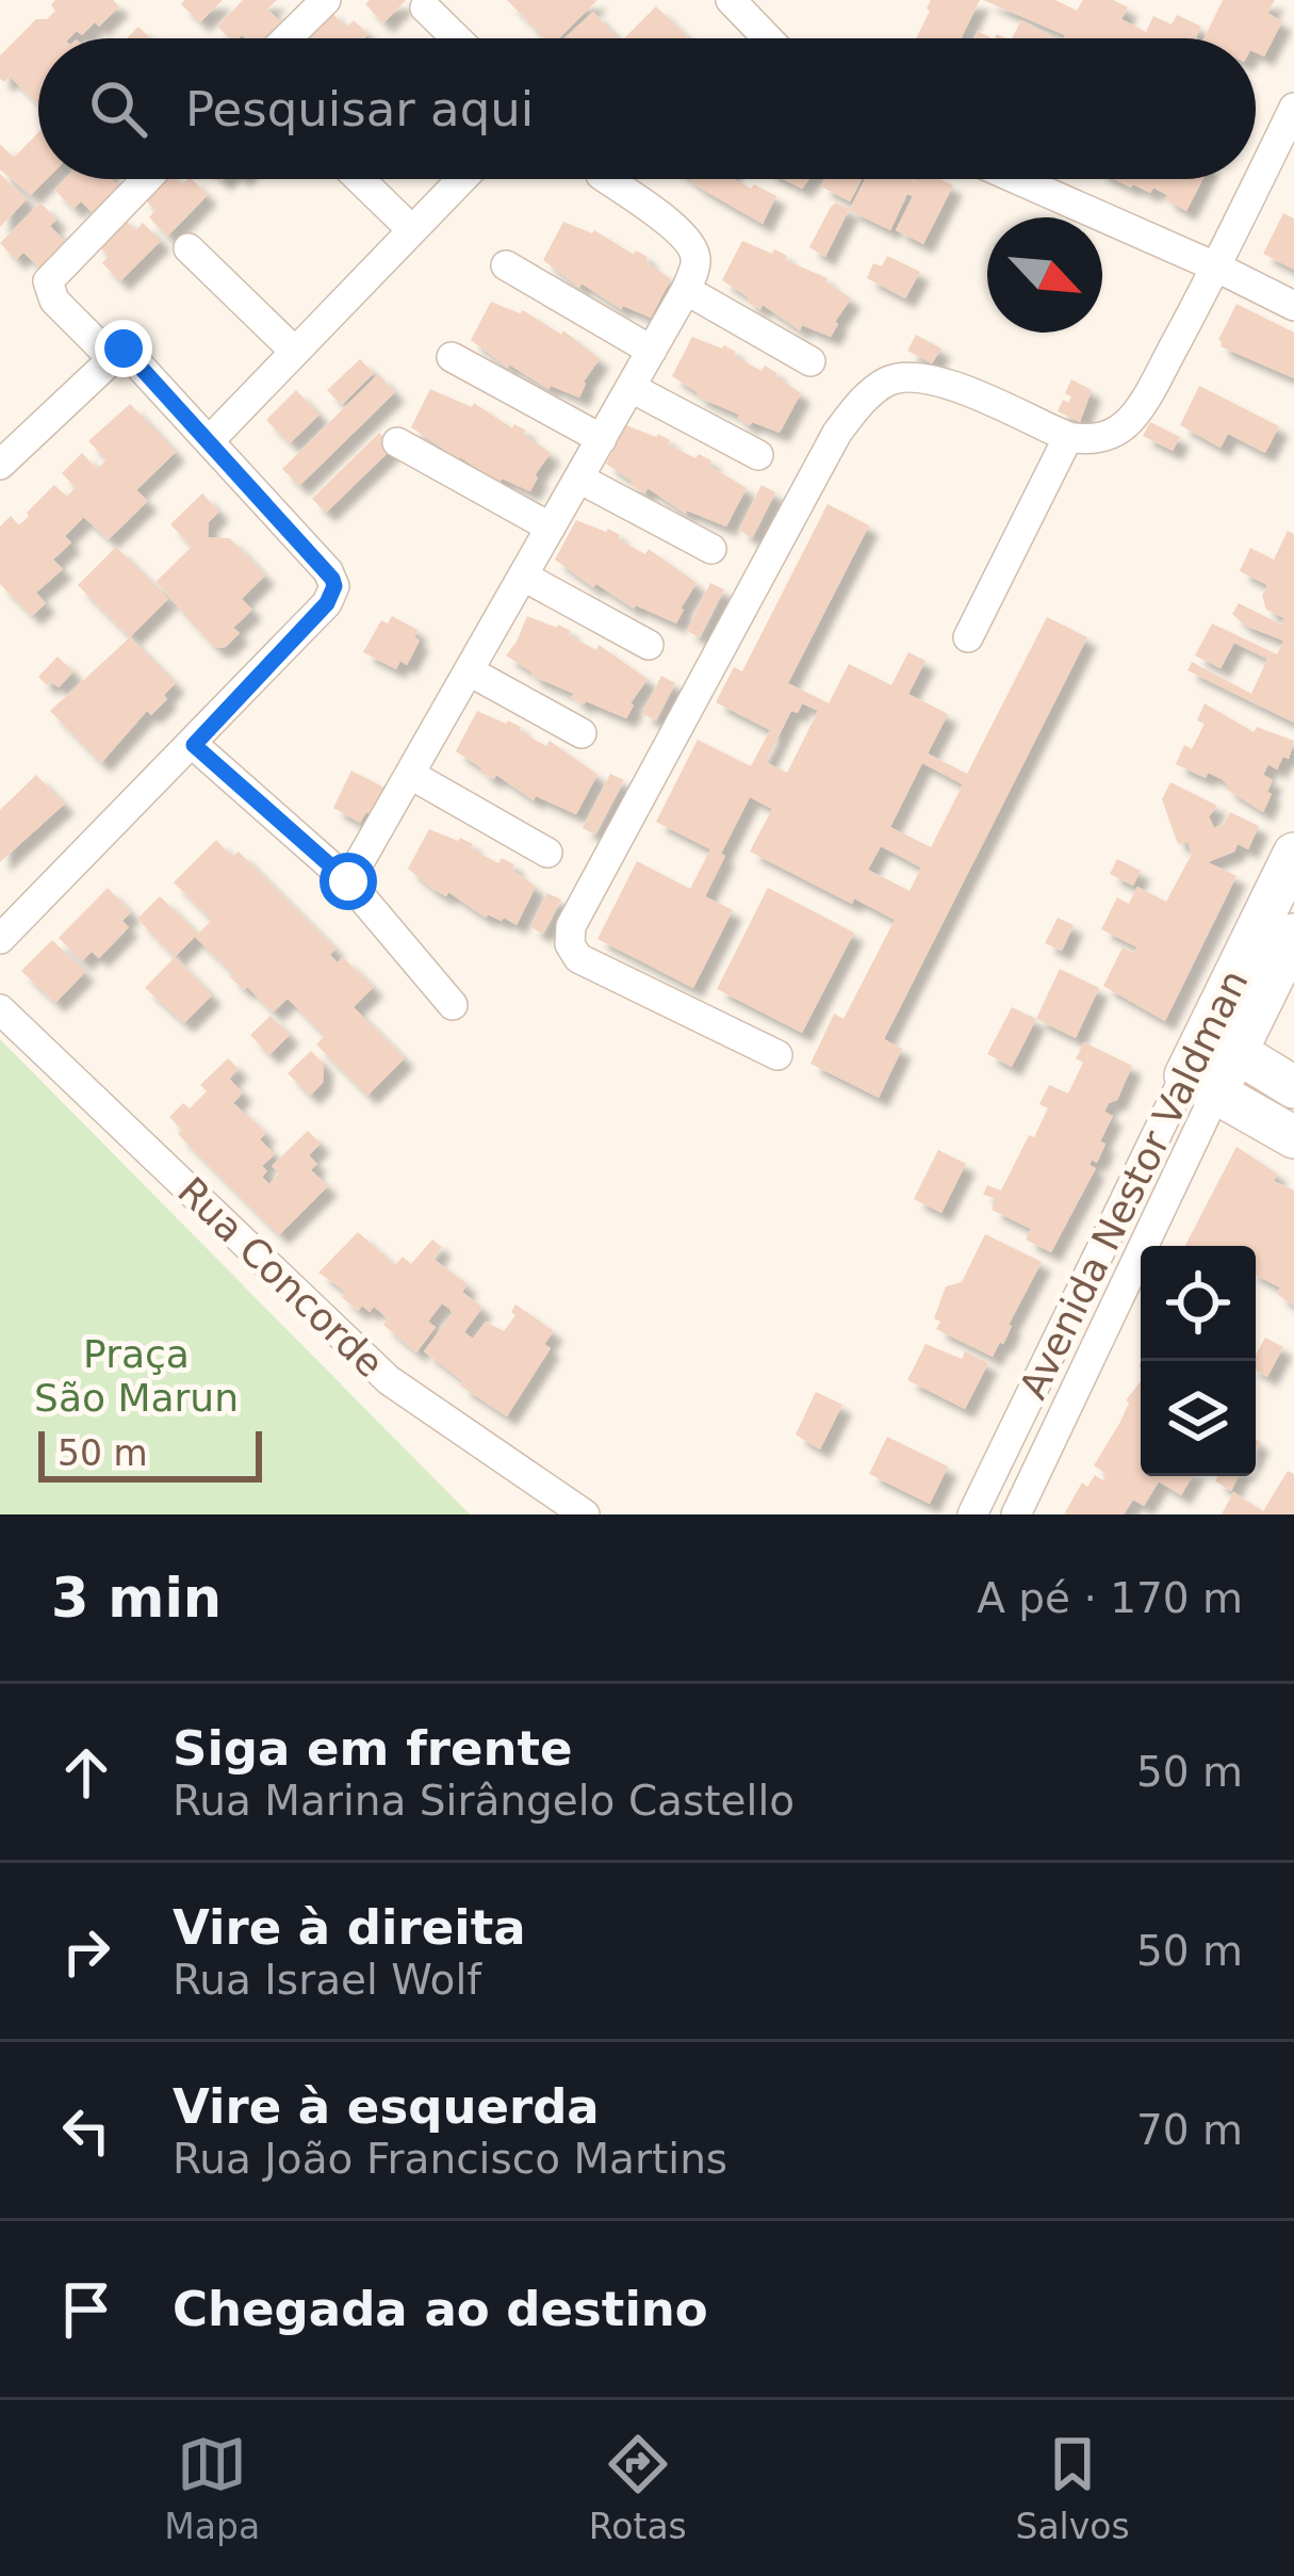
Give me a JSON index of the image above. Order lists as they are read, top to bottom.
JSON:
{
  "streets": {
    "main road": ["Avenida Nestor Valdman"],
    "street": ["Rua Concorde"]
  },
  "parks": ["Praça São Marun"],
  "scale_bar": "50 m",
  "north": "bottom right",
  "page": {
    "search": "Pesquisar aqui",
    "scale": "50 m",
    "heading": ["3 min", "A pé · 170 m"],
    "list": [
      ["Siga em frente", "Rua Marina Sirângelo Castello", "50 m"],
      ["Vire à direita", "Rua Israel Wolf", "50 m"],
      ["Vire à esquerda", "Rua João Francisco Martins", "70 m"],
      "Chegada ao destino"
    ],
    "nav": ["Mapa", "Rotas", "Salvos"]
  }
}
